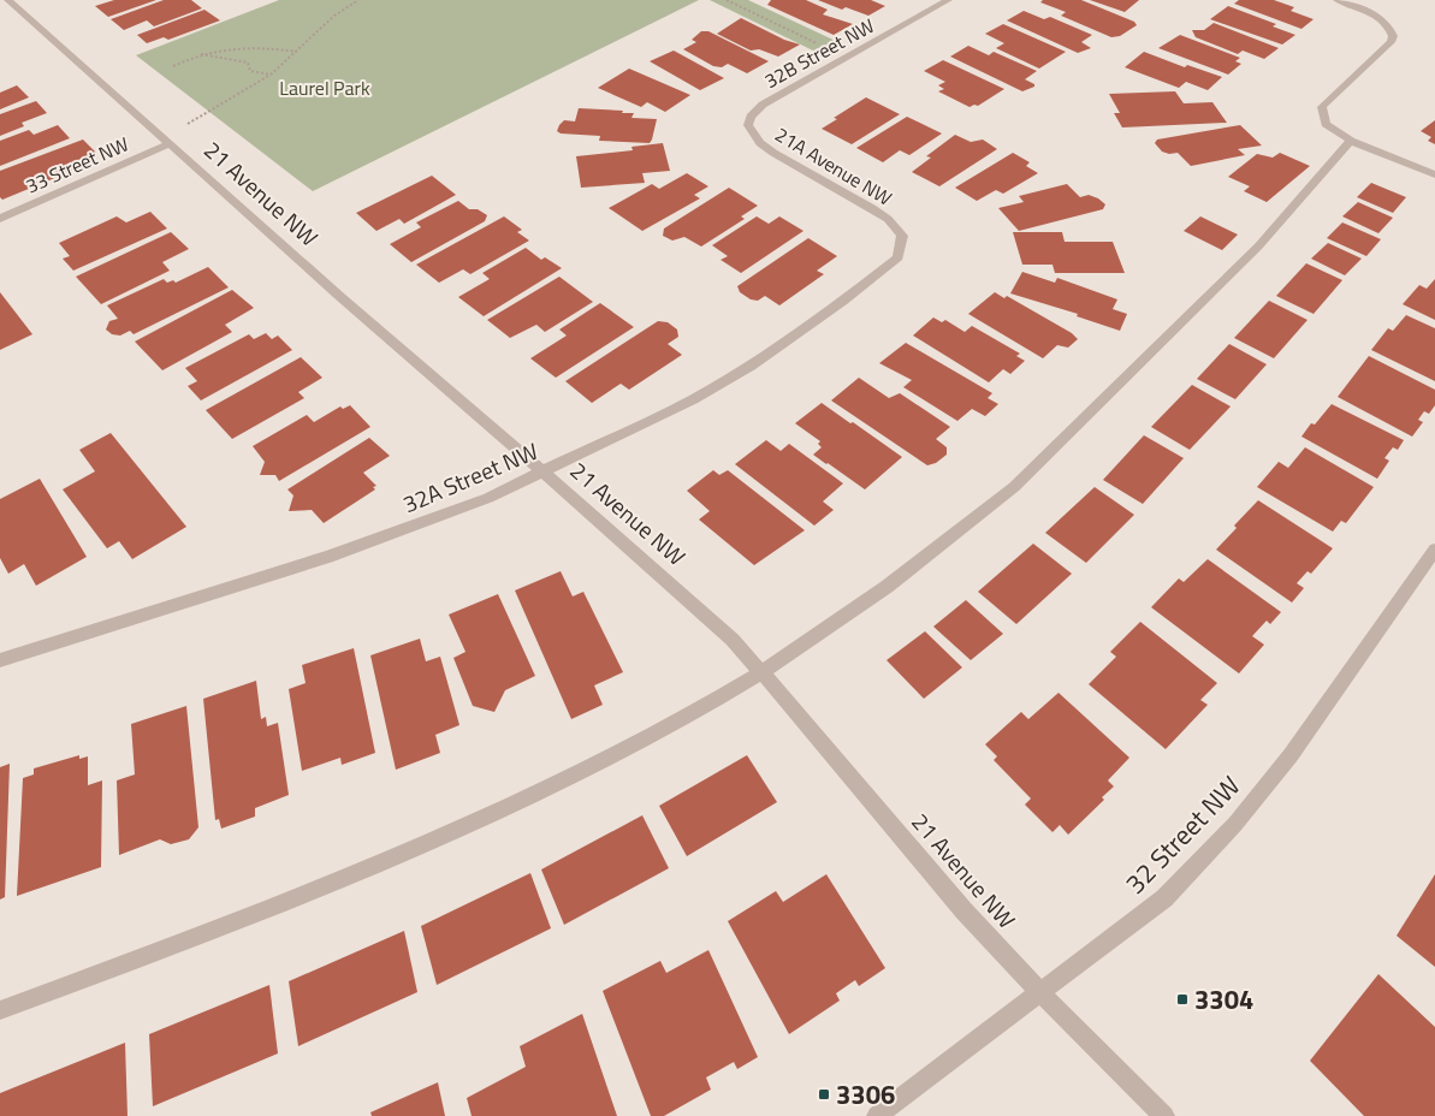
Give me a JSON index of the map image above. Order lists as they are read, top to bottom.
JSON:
{
  "streets": {
    "street": [
      "32B Street NW",
      "33 Street NW",
      "21A Avenue NW",
      "21 Avenue NW",
      "32A Street NW",
      "32 Street NW"
    ]
  },
  "crossings": [
    ["32B Street NW", "21A Avenue NW"],
    ["33 Street NW", "21 Avenue NW"],
    ["21A Avenue NW", "32A Street NW"],
    ["21 Avenue NW", "32A Street NW"],
    ["21 Avenue NW", "32 Street NW"]
  ],
  "parks": ["Laurel Park"],
  "places": {
    "transit": ["3304", "3306"]
  }
}
